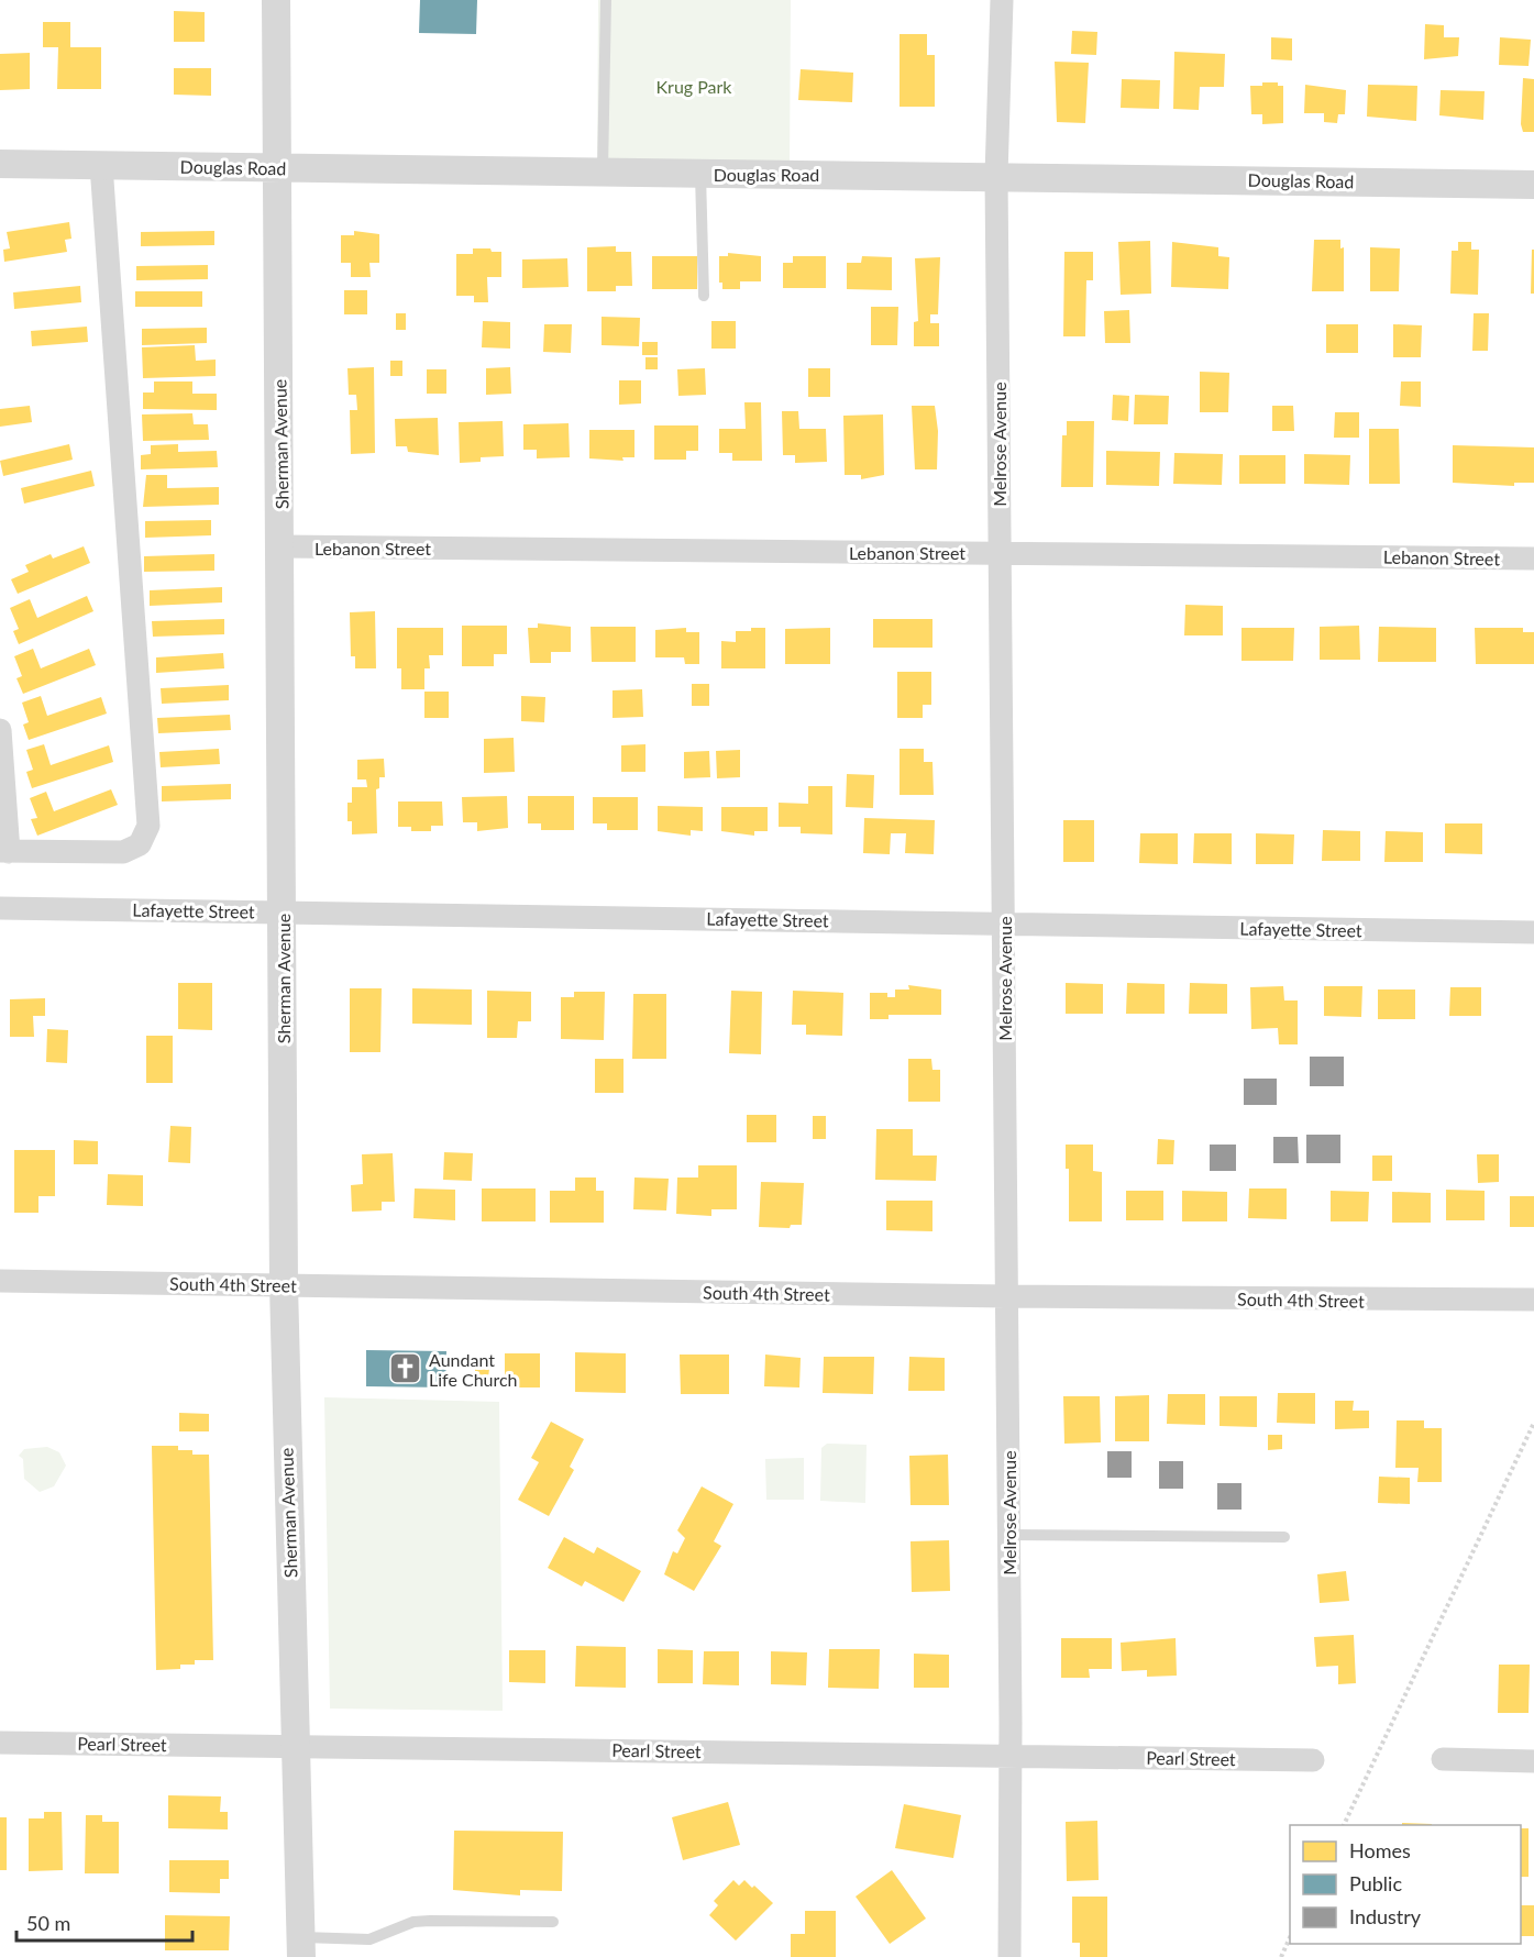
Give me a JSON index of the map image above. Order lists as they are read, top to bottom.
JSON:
{
  "streets": {
    "street": [
      "Douglas Road",
      "Sherman Avenue",
      "Melrose Avenue",
      "Lebanon Street",
      "Lafayette Street",
      "South 4th Street",
      "Pearl Street"
    ]
  },
  "crossings": [
    ["Douglas Road", "Sherman Avenue"],
    ["Douglas Road", "Melrose Avenue"],
    ["Sherman Avenue", "Lebanon Street"],
    ["Sherman Avenue", "Lafayette Street"],
    ["Sherman Avenue", "South 4th Street"],
    ["Sherman Avenue", "Pearl Street"],
    ["Melrose Avenue", "Lebanon Street"],
    ["Melrose Avenue", "Lafayette Street"],
    ["Melrose Avenue", "South 4th Street"],
    ["Melrose Avenue", "Pearl Street"]
  ],
  "parks": ["Krug Park"],
  "places": {
    "church": ["Aundant Life Church"]
  },
  "legend": ["Homes", "Public", "Industry"],
  "scale_bar": "50 m"
}
